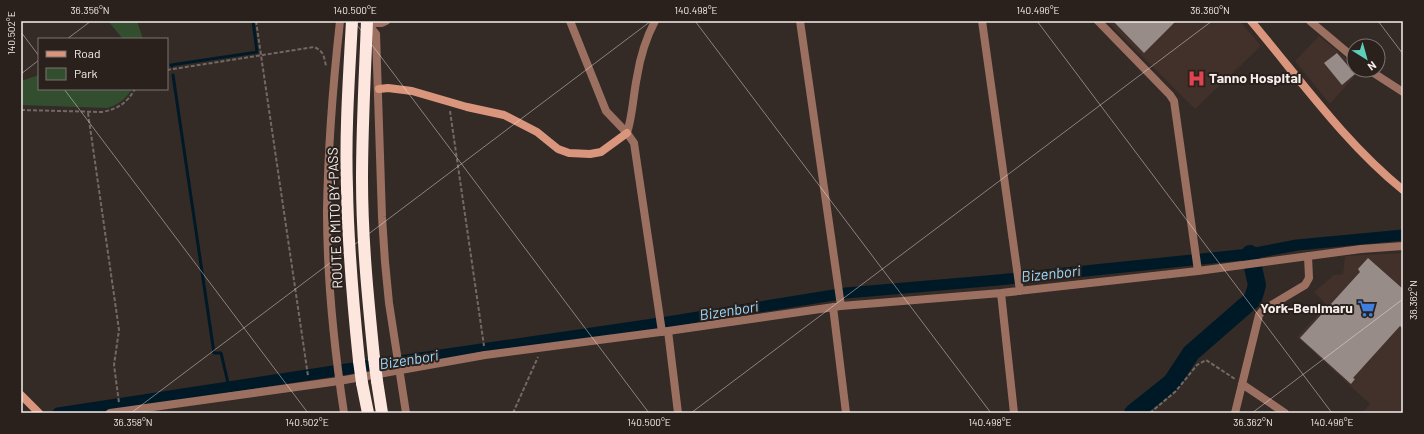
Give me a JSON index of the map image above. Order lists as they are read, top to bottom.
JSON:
{
  "streets": {
    "highway": ["ROUTE 6 MITO BY-PASS"]
  },
  "water": ["Bizenbori"],
  "places": {
    "hospital": ["Tanno Hospital"],
    "supermarket": ["York-Benimaru"]
  },
  "legend": ["Road", "Park"],
  "north": "bottom right",
  "coordinates": [
    "36.356°N",
    "140.500°E",
    "140.498°E",
    "140.496°E",
    "36.360°N",
    "140.502°E",
    "36.362°N",
    "36.358°N"
  ]
}
